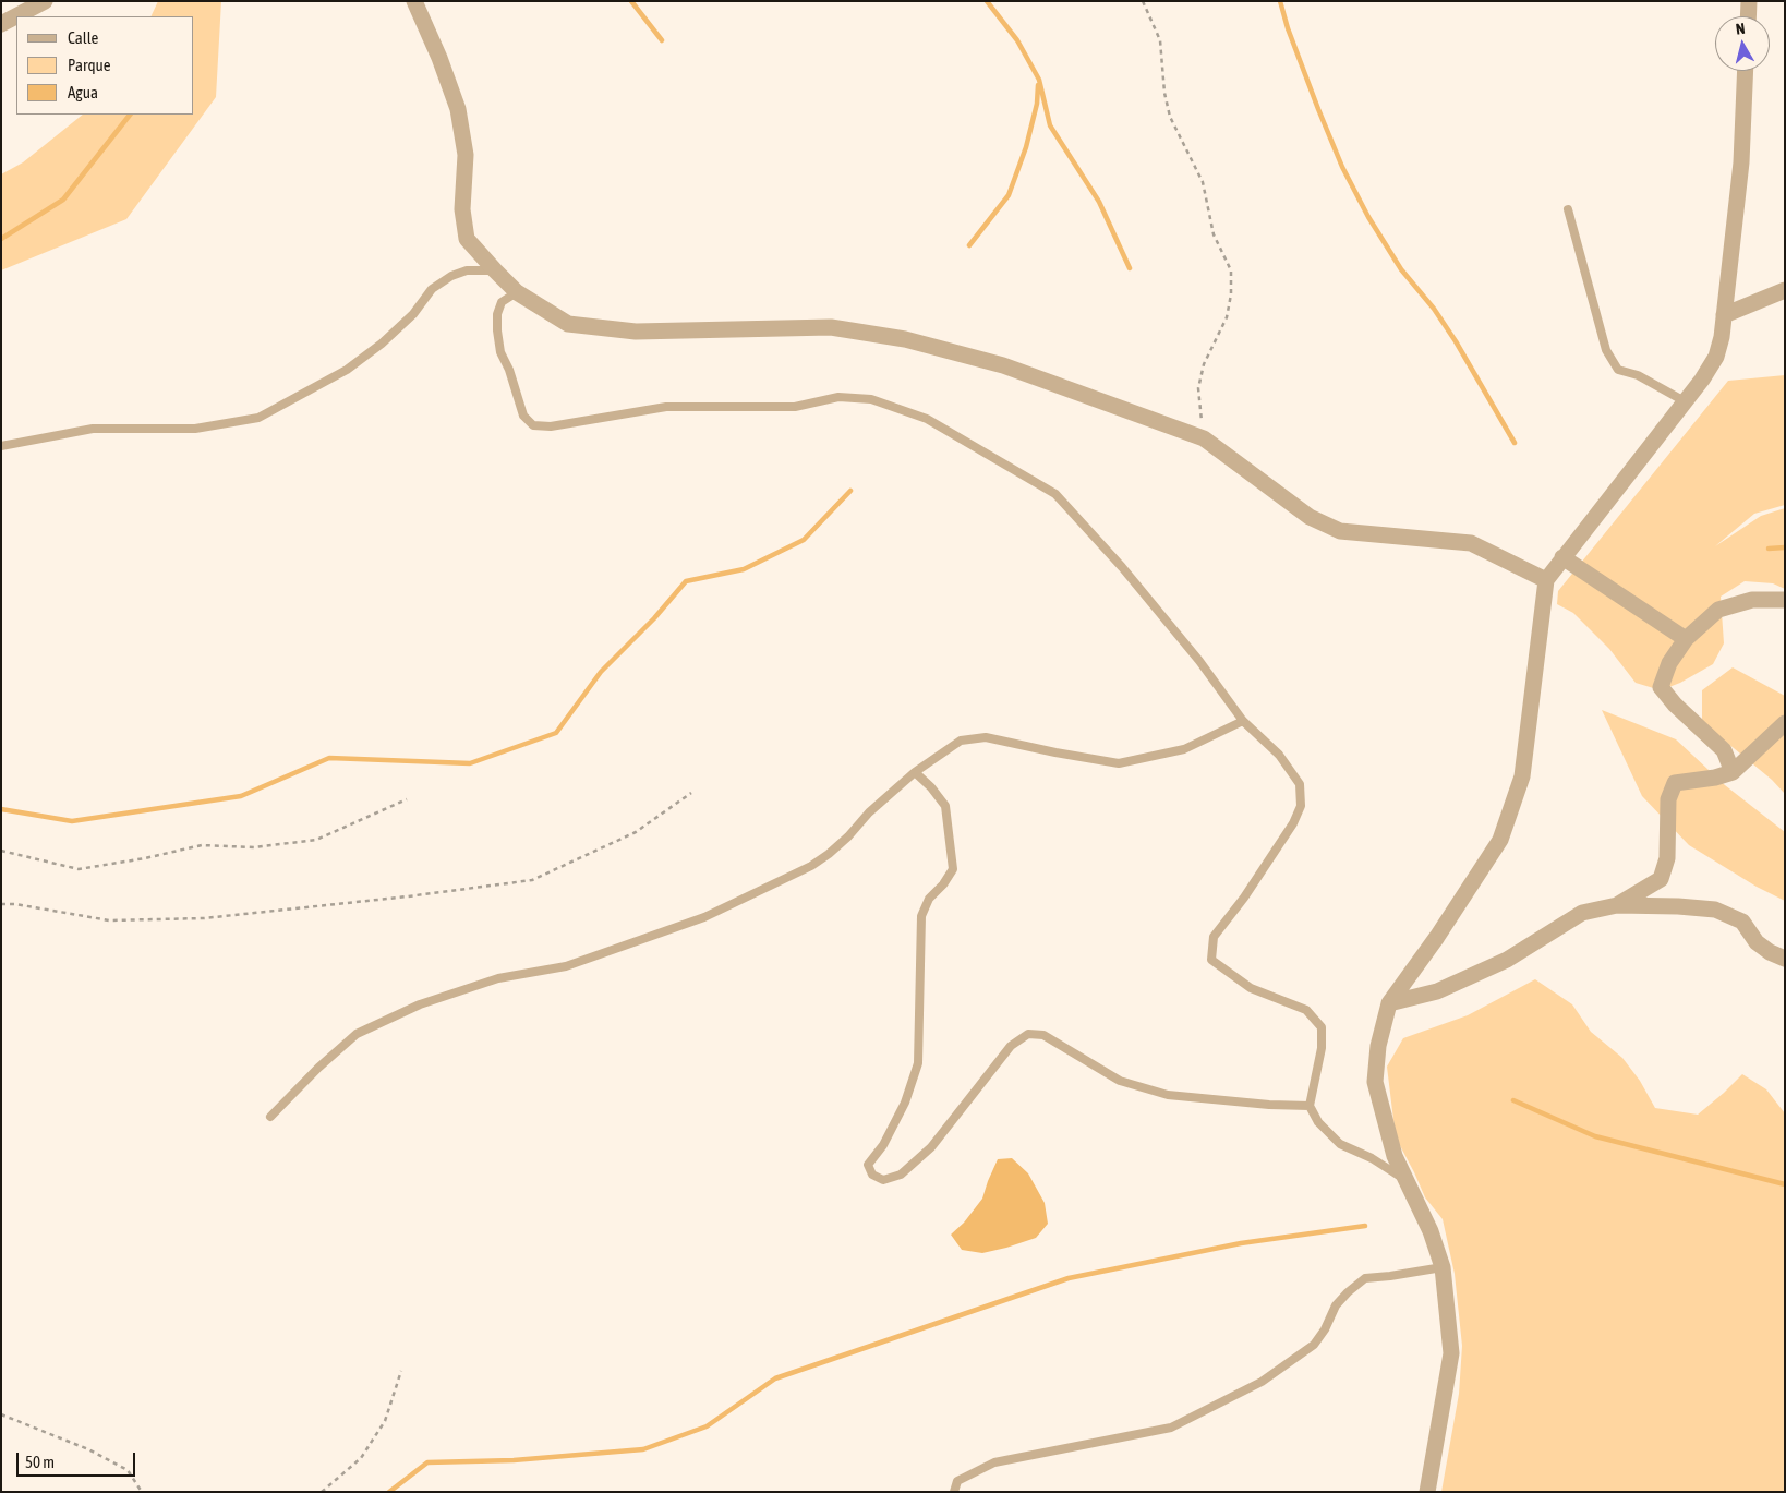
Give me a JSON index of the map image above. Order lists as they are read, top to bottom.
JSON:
{
  "legend": ["Calle", "Parque", "Agua"],
  "scale_bar": "50 m",
  "north": "top"
}
